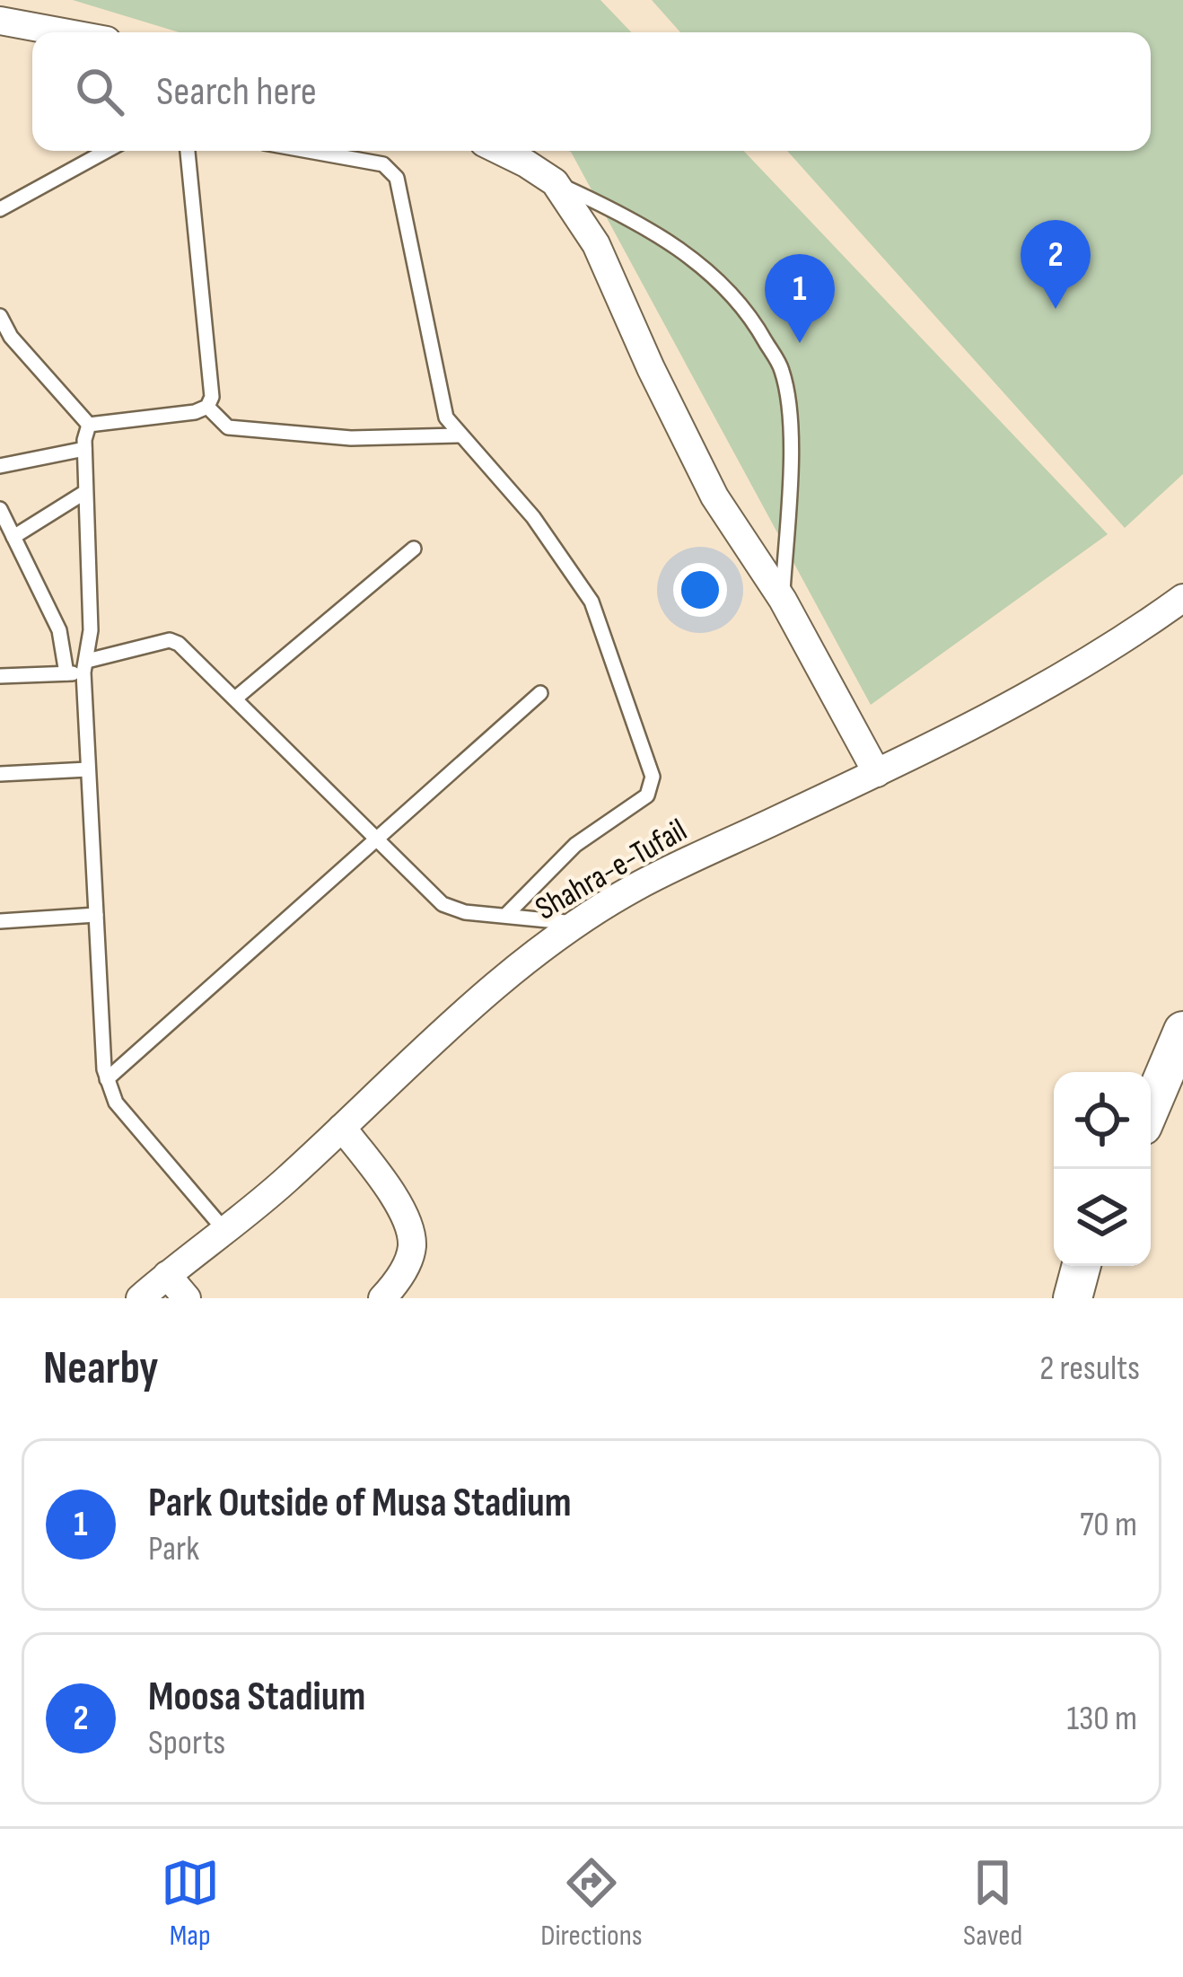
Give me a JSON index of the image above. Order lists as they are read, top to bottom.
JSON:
{
  "streets": {
    "street": ["Shahra-e-Tufail"]
  },
  "page": {
    "search": "Search here",
    "pins": ["2", "1"],
    "heading": ["Nearby", "2 results"],
    "list": [
      {
        "mark": "1",
        "name": "Park Outside of Musa Stadium",
        "note": "Park",
        "value": "70 m"
      },
      {
        "mark": "2",
        "name": "Moosa Stadium",
        "note": "Sports",
        "value": "130 m"
      }
    ],
    "nav": ["Map", "Directions", "Saved"]
  }
}
